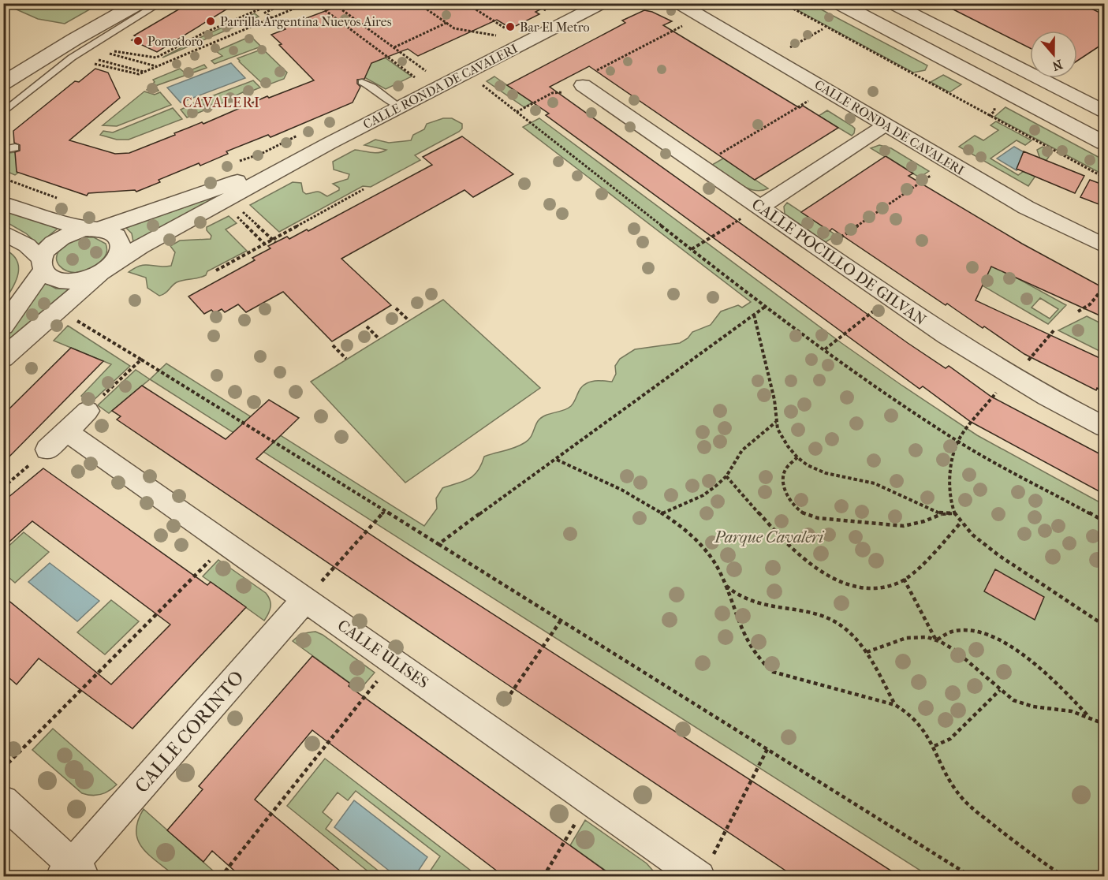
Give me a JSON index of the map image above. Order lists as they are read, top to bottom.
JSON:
{
  "streets": {
    "street": [
      "CALLE RONDA DE CAVALERI",
      "CALLE POCILLO DE GILVAN",
      "CALLE ULISES",
      "CALLE CORINTO"
    ]
  },
  "crossings": [
    ["CALLE ULISES", "CALLE CORINTO"]
  ],
  "districts": ["CAVALERI"],
  "parks": ["Parque Cavaleri"],
  "places": ["Parrilla Argentina Nuevos Aires", "Bar El Metro", "Pomodoro"],
  "north": "bottom"
}
